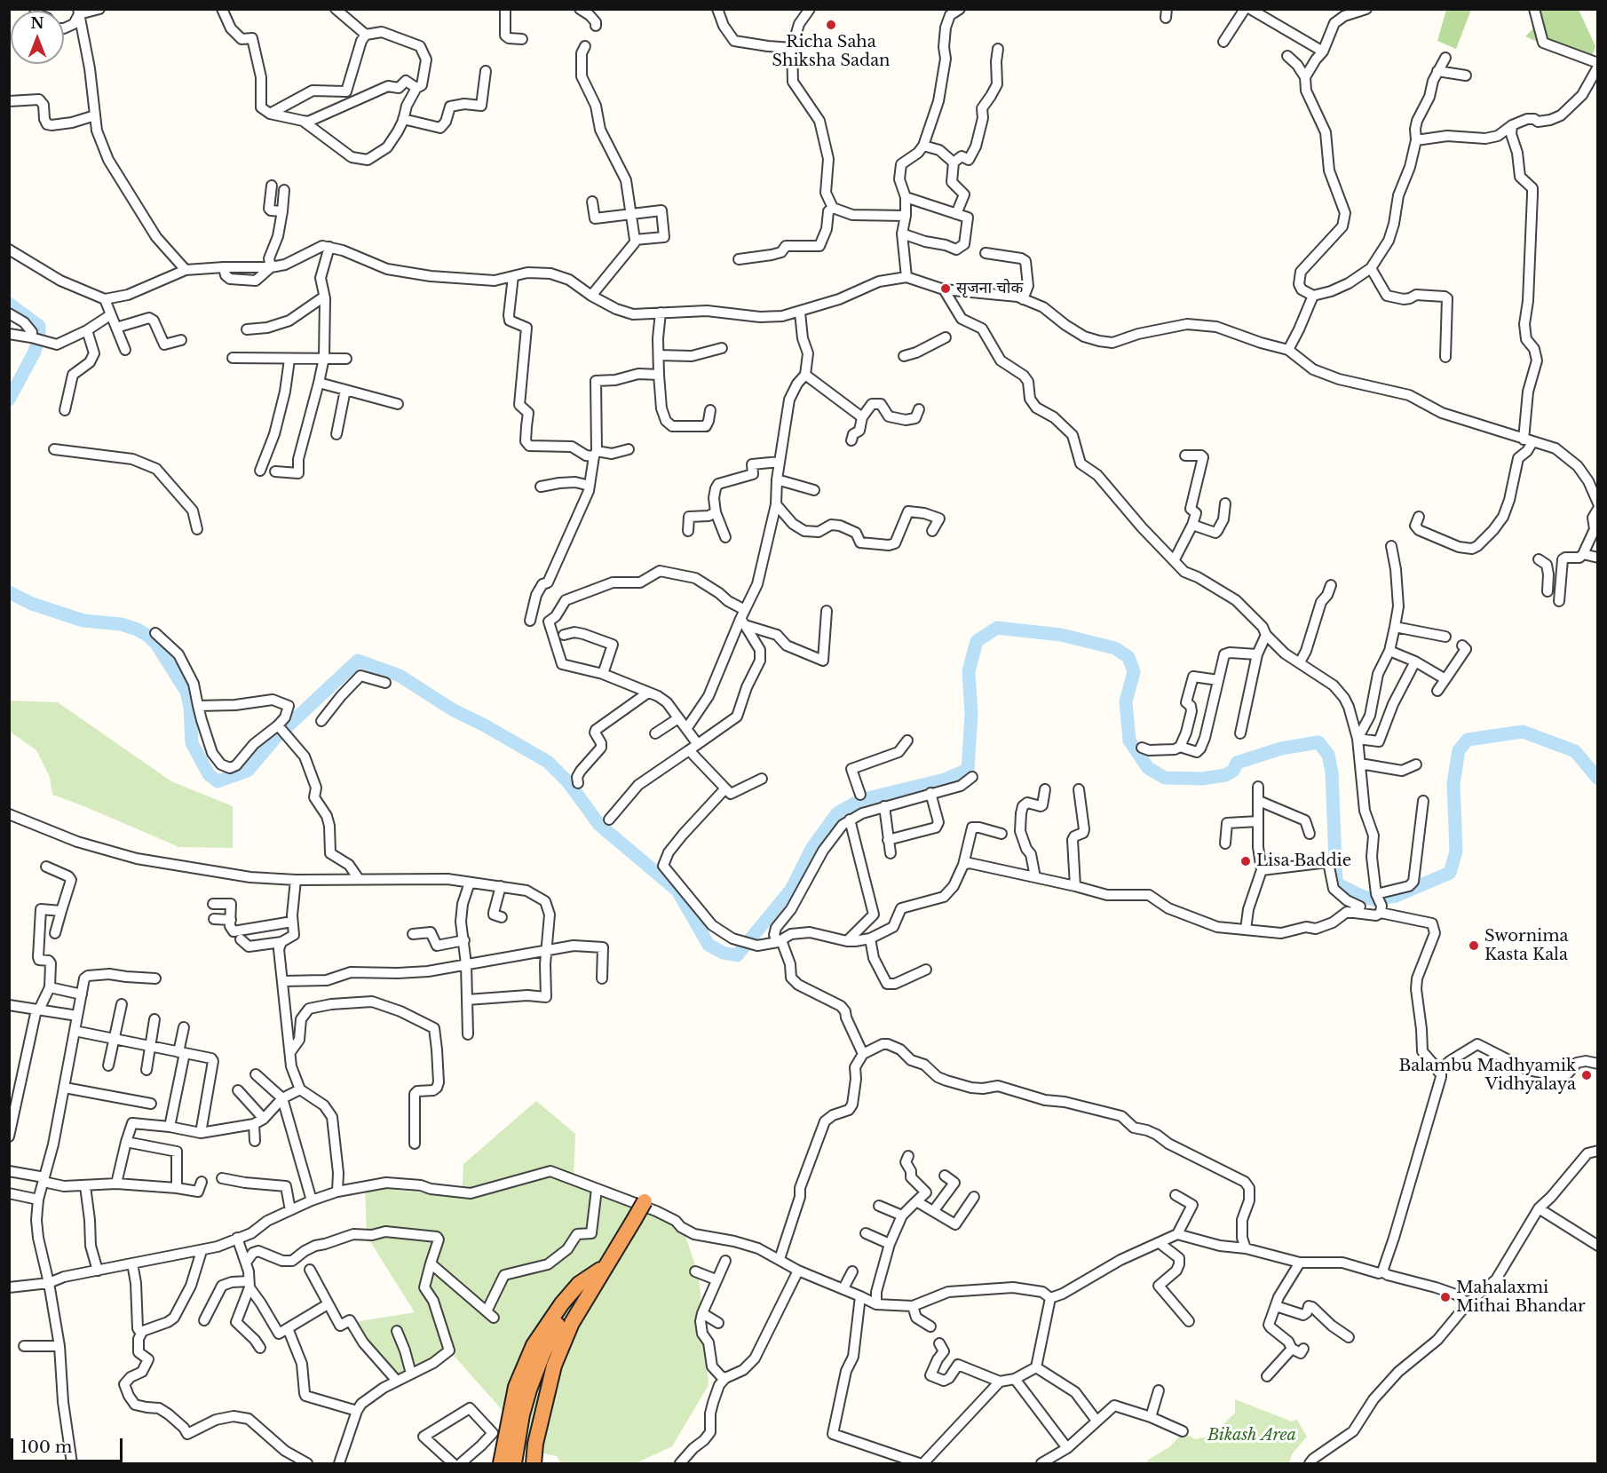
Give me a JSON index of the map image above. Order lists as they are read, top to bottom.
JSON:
{
  "parks": ["Bikash Area"],
  "places": [
    "Richa Saha Shiksha Sadan",
    "सृजना चोक",
    "Lisa Baddie",
    "Swornima Kasta Kala",
    "Balambu Madhyamik Vidhyalaya",
    "Mahalaxmi Mithai Bhandar"
  ],
  "scale_bar": "100 m",
  "north": "top"
}
